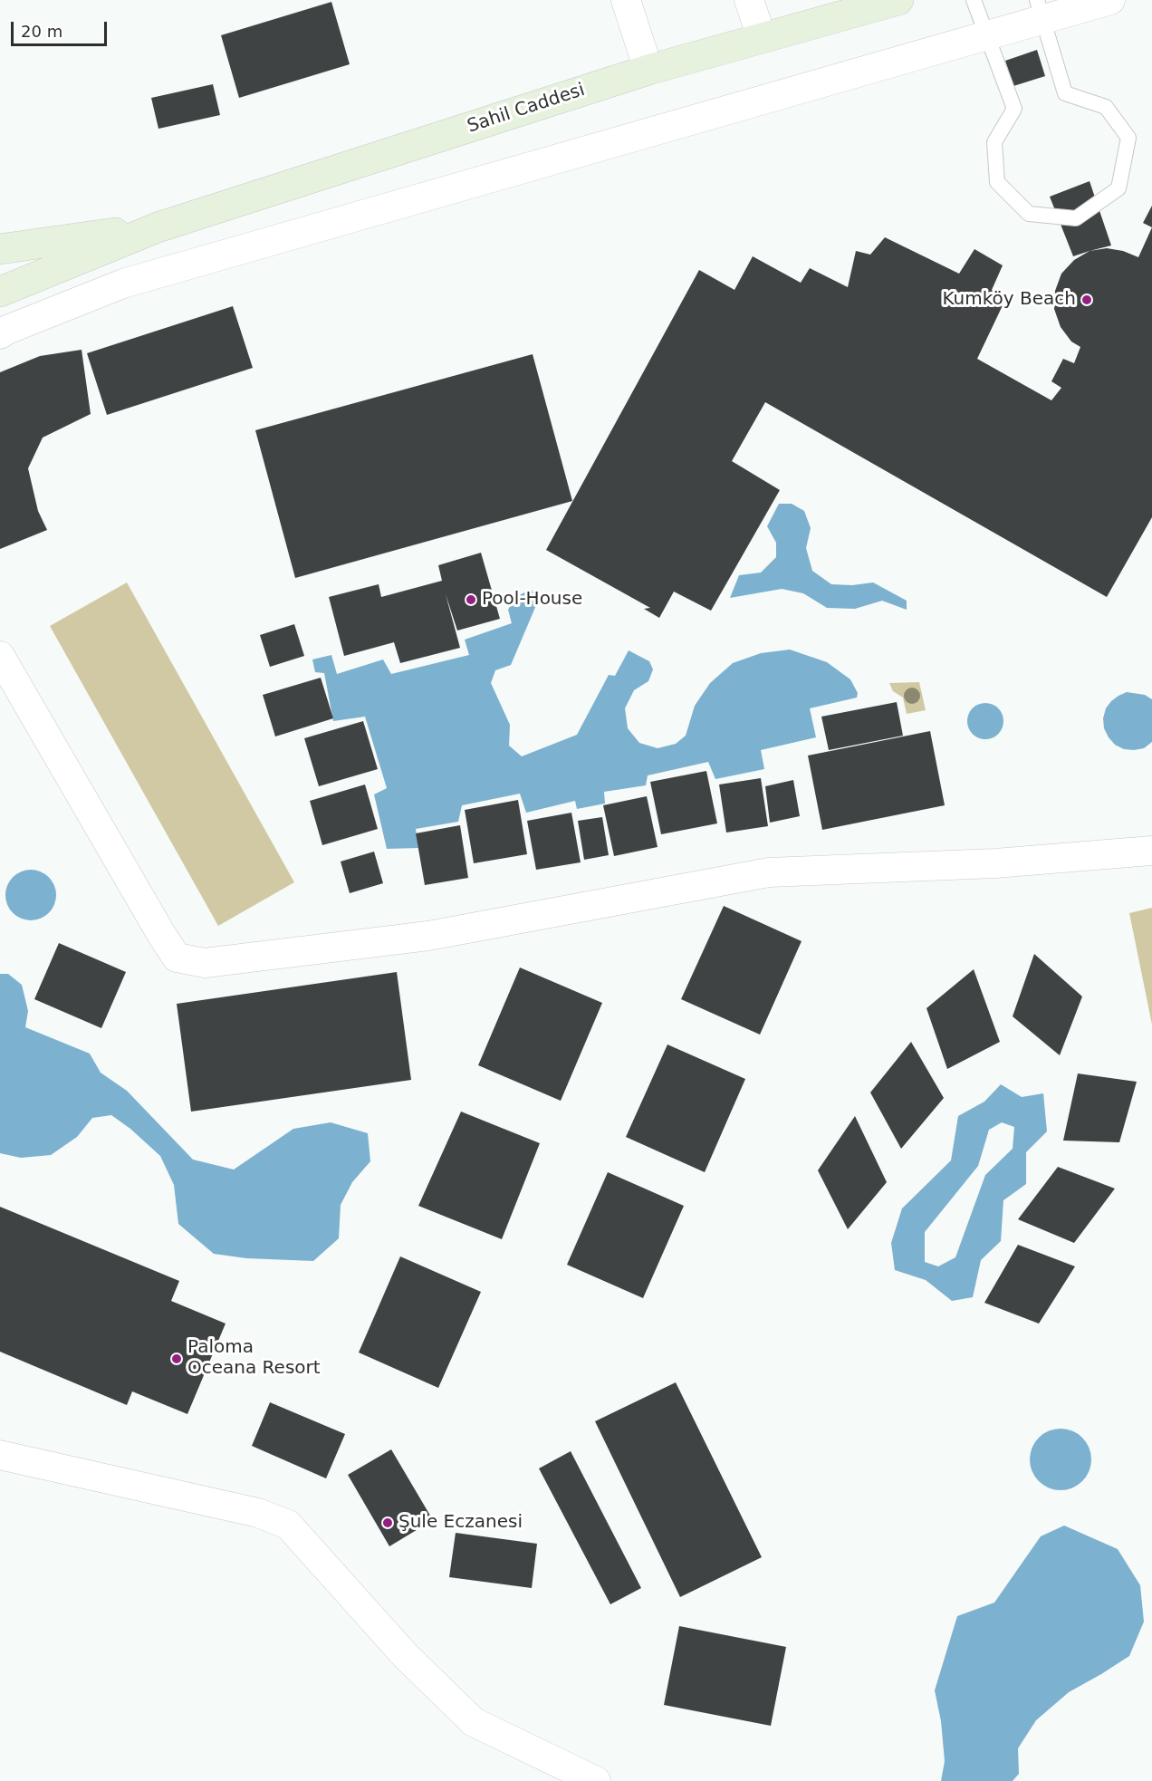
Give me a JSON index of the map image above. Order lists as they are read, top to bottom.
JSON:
{
  "streets": {
    "main road": ["Sahil Caddesi"]
  },
  "places": [
    "Kumköy Beach",
    "Pool-House",
    "Paloma Oceana Resort",
    "Şule Eczanesi"
  ],
  "scale_bar": "20 m"
}
